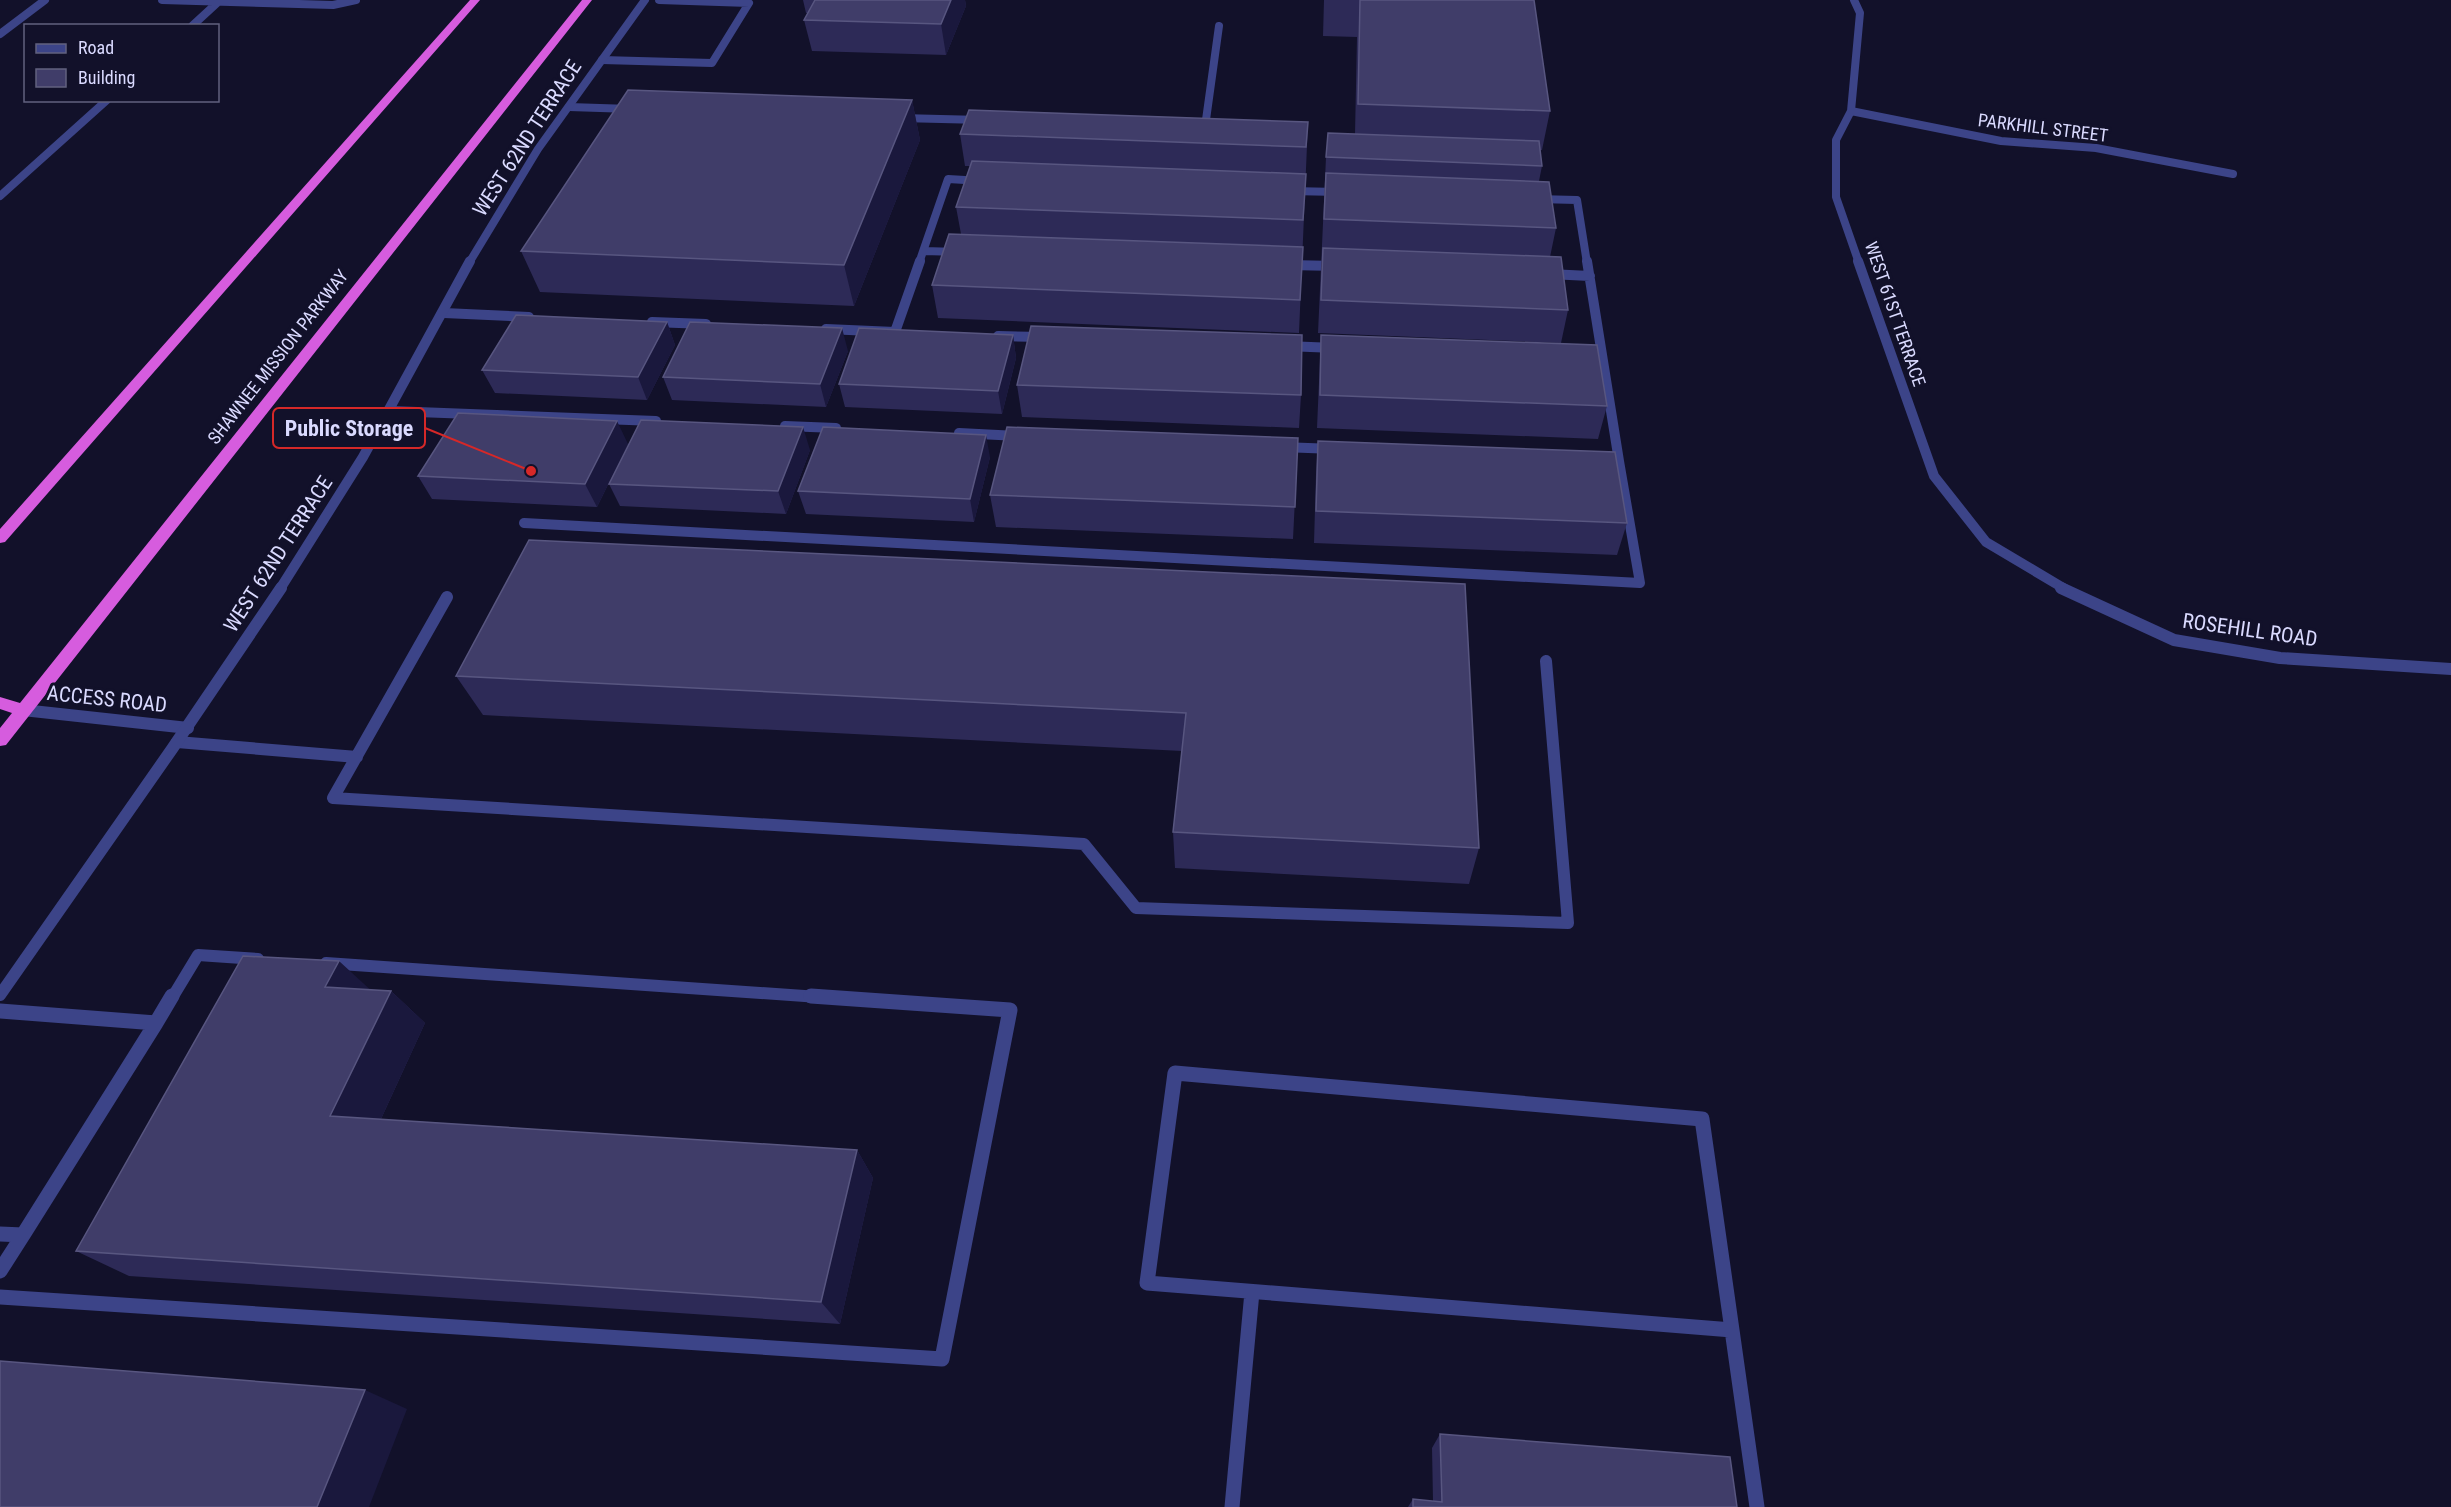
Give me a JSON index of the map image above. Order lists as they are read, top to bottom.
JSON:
{
  "streets": {
    "highway": ["SHAWNEE MISSION PARKWAY"],
    "street": [
      "PARKHILL STREET",
      "WEST 62ND TERRACE",
      "WEST 61ST TERRACE",
      "ROSEHILL ROAD",
      "ACCESS ROAD"
    ]
  },
  "crossings": [
    ["PARKHILL STREET", "WEST 61ST TERRACE"],
    ["WEST 62ND TERRACE", "ACCESS ROAD"],
    ["WEST 61ST TERRACE", "ROSEHILL ROAD"],
    ["SHAWNEE MISSION PARKWAY", "ACCESS ROAD"]
  ],
  "places": ["Public Storage"],
  "legend": ["Road", "Building"]
}
